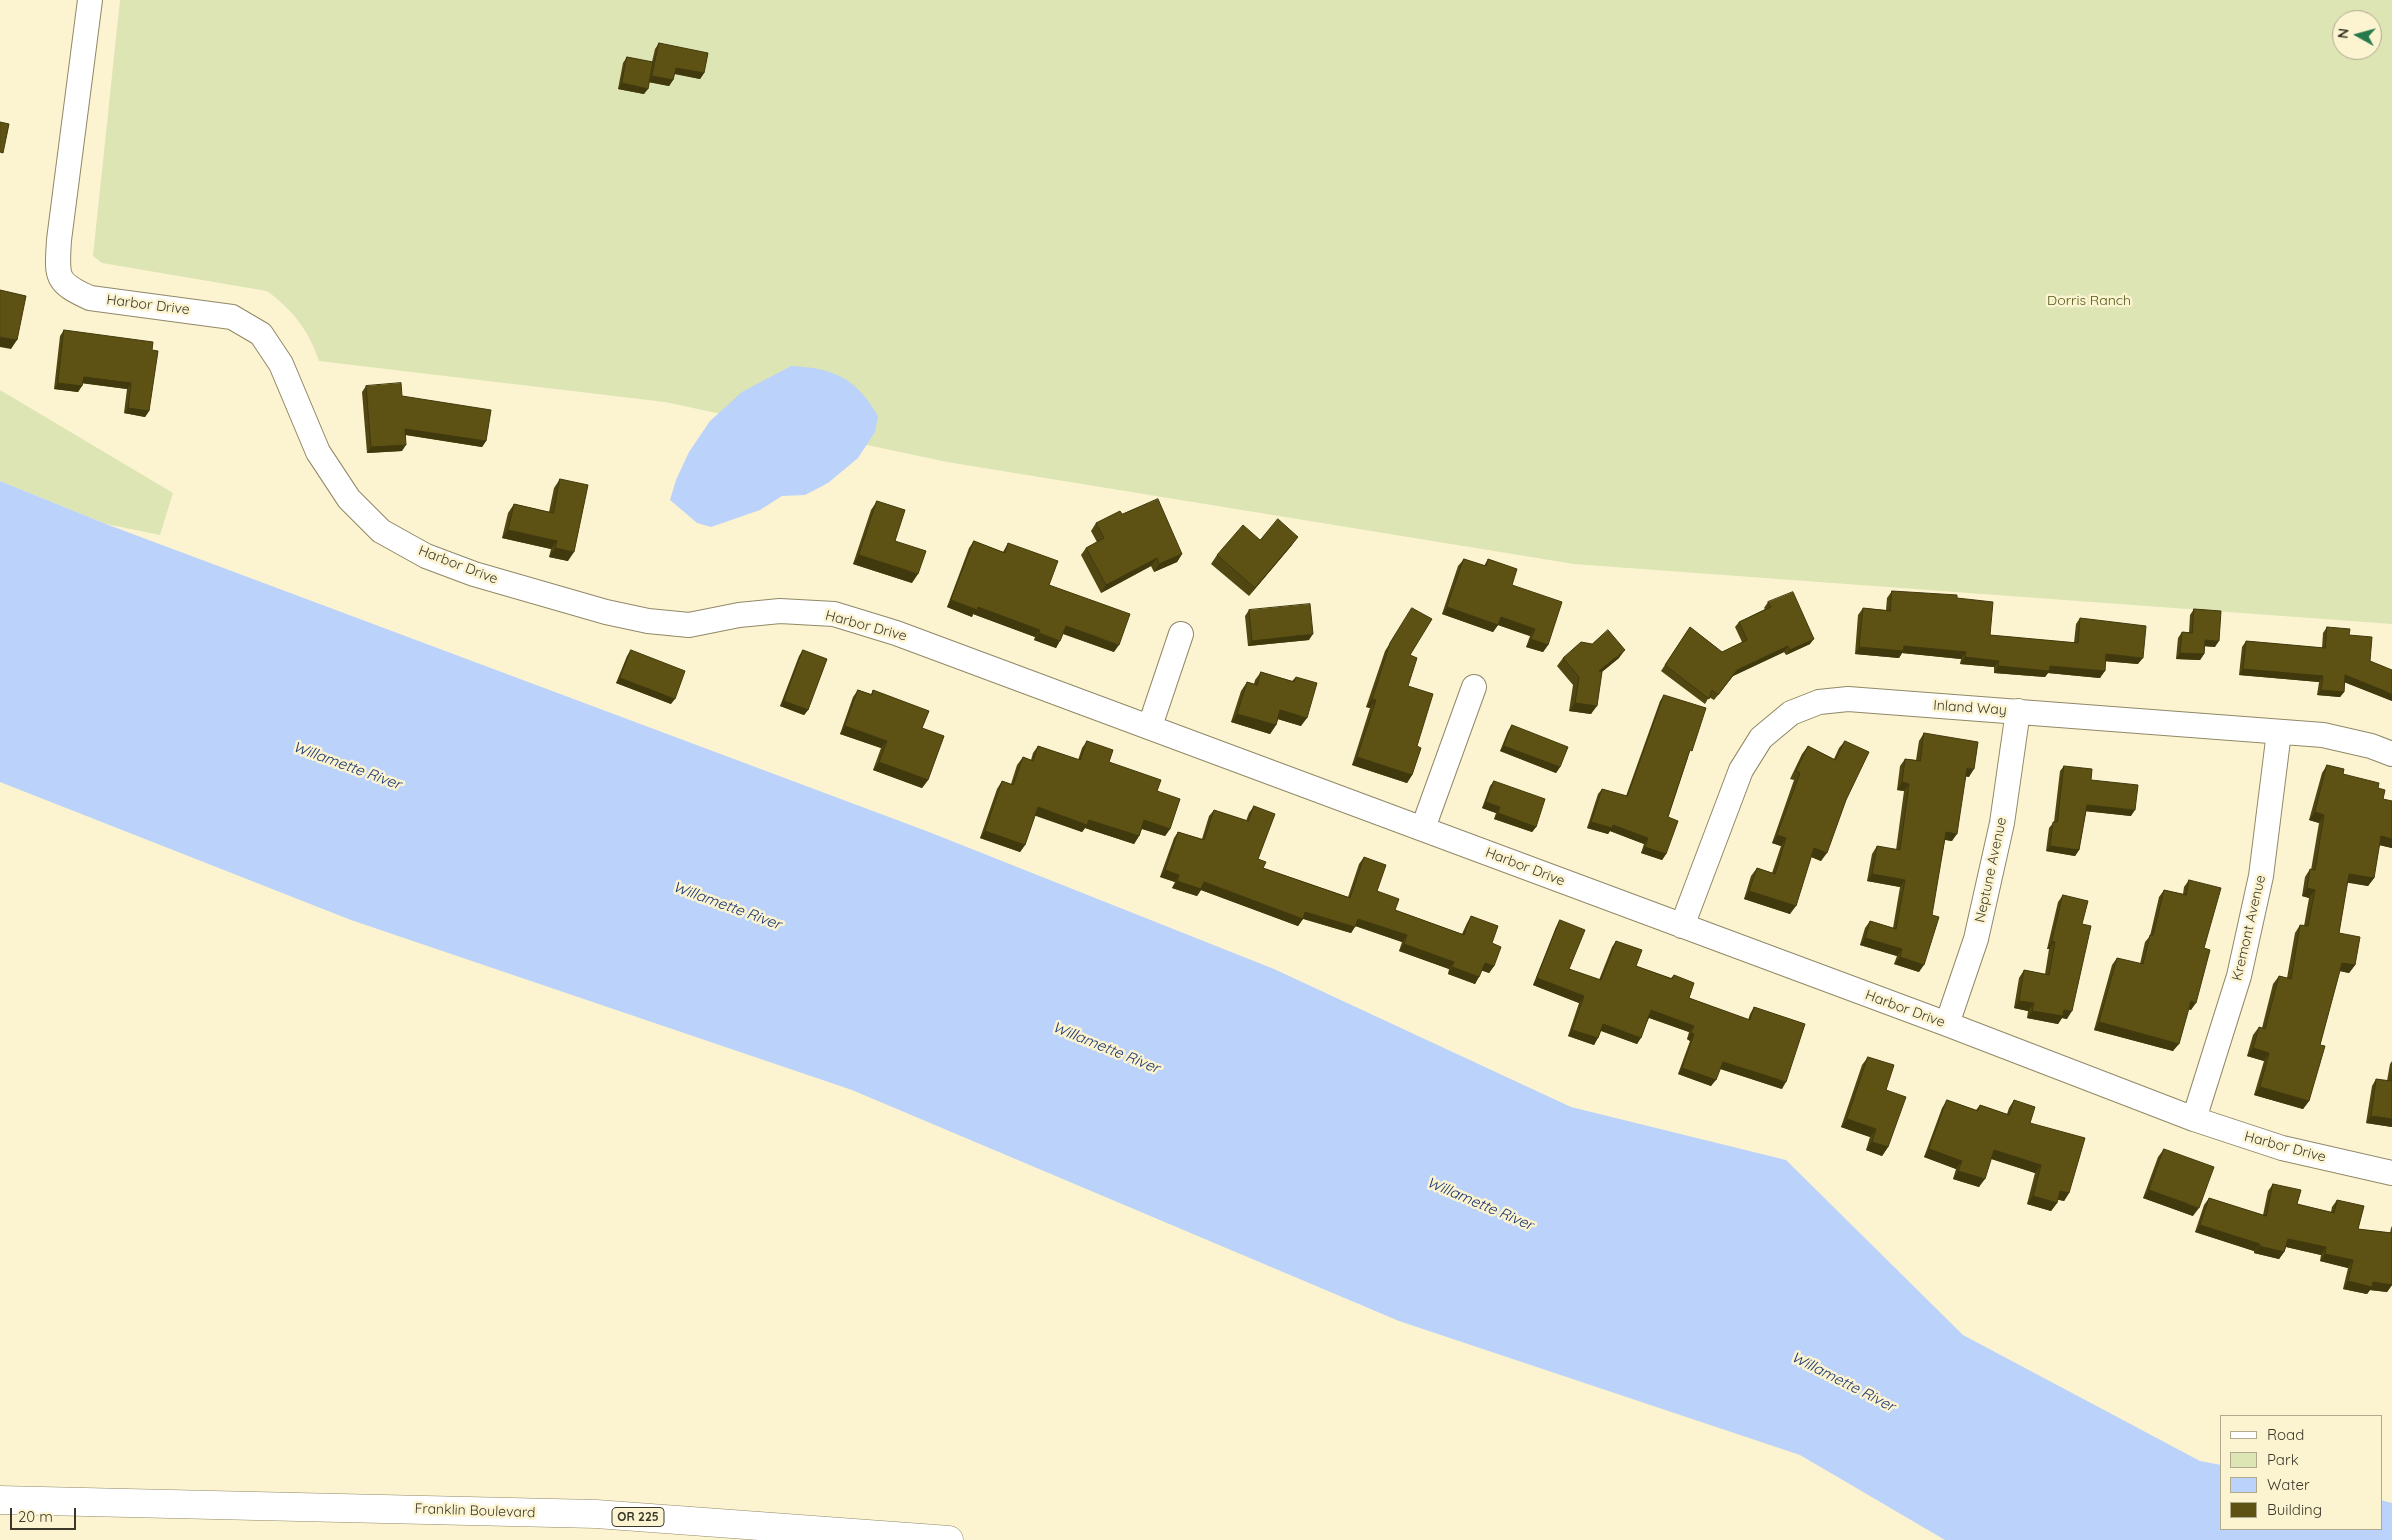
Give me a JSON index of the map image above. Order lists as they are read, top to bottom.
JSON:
{
  "streets": {
    "main road": ["Franklin Boulevard", "OR 225"],
    "street": [
      "Harbor Drive",
      "Inland Way",
      "Neptune Avenue",
      "Kremont Avenue"
    ]
  },
  "crossings": [
    ["Harbor Drive", "Inland Way"],
    ["Harbor Drive", "Neptune Avenue"],
    ["Harbor Drive", "Kremont Avenue"],
    ["Inland Way", "Neptune Avenue"],
    ["Inland Way", "Kremont Avenue"]
  ],
  "water": ["Willamette River"],
  "parks": ["Dorris Ranch"],
  "legend": [
    "Road",
    "Park",
    "Water",
    "Building"
  ],
  "scale_bar": "20 m",
  "north": "left"
}
